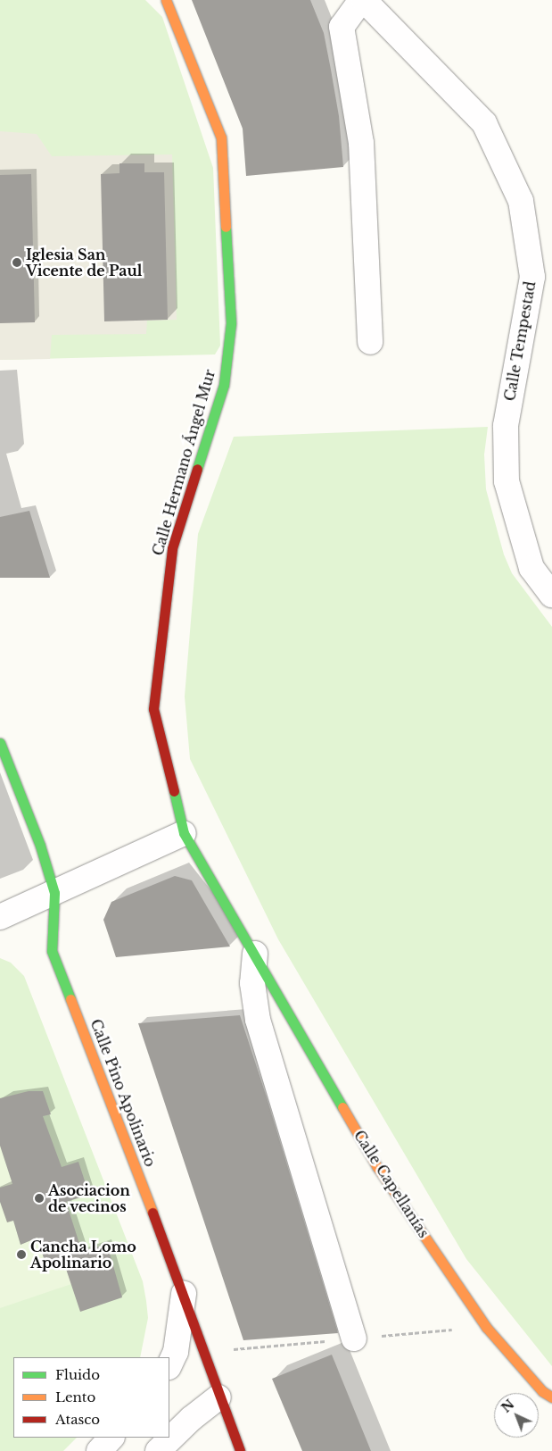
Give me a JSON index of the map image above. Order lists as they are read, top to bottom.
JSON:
{
  "streets": {
    "street": [
      "Calle Tempestad",
      "Calle Hermano Ángel Mur",
      "Calle Pino Apolinario",
      "Calle Capellanías"
    ]
  },
  "crossings": [
    ["Calle Hermano Ángel Mur", "Calle Capellanías"]
  ],
  "places": ["Iglesia San Vicente de Paul", "Asociacion de vecinos", "Cancha Lomo Apolinario"],
  "legend": ["Fluido", "Lento", "Atasco"],
  "north": "top left"
}
